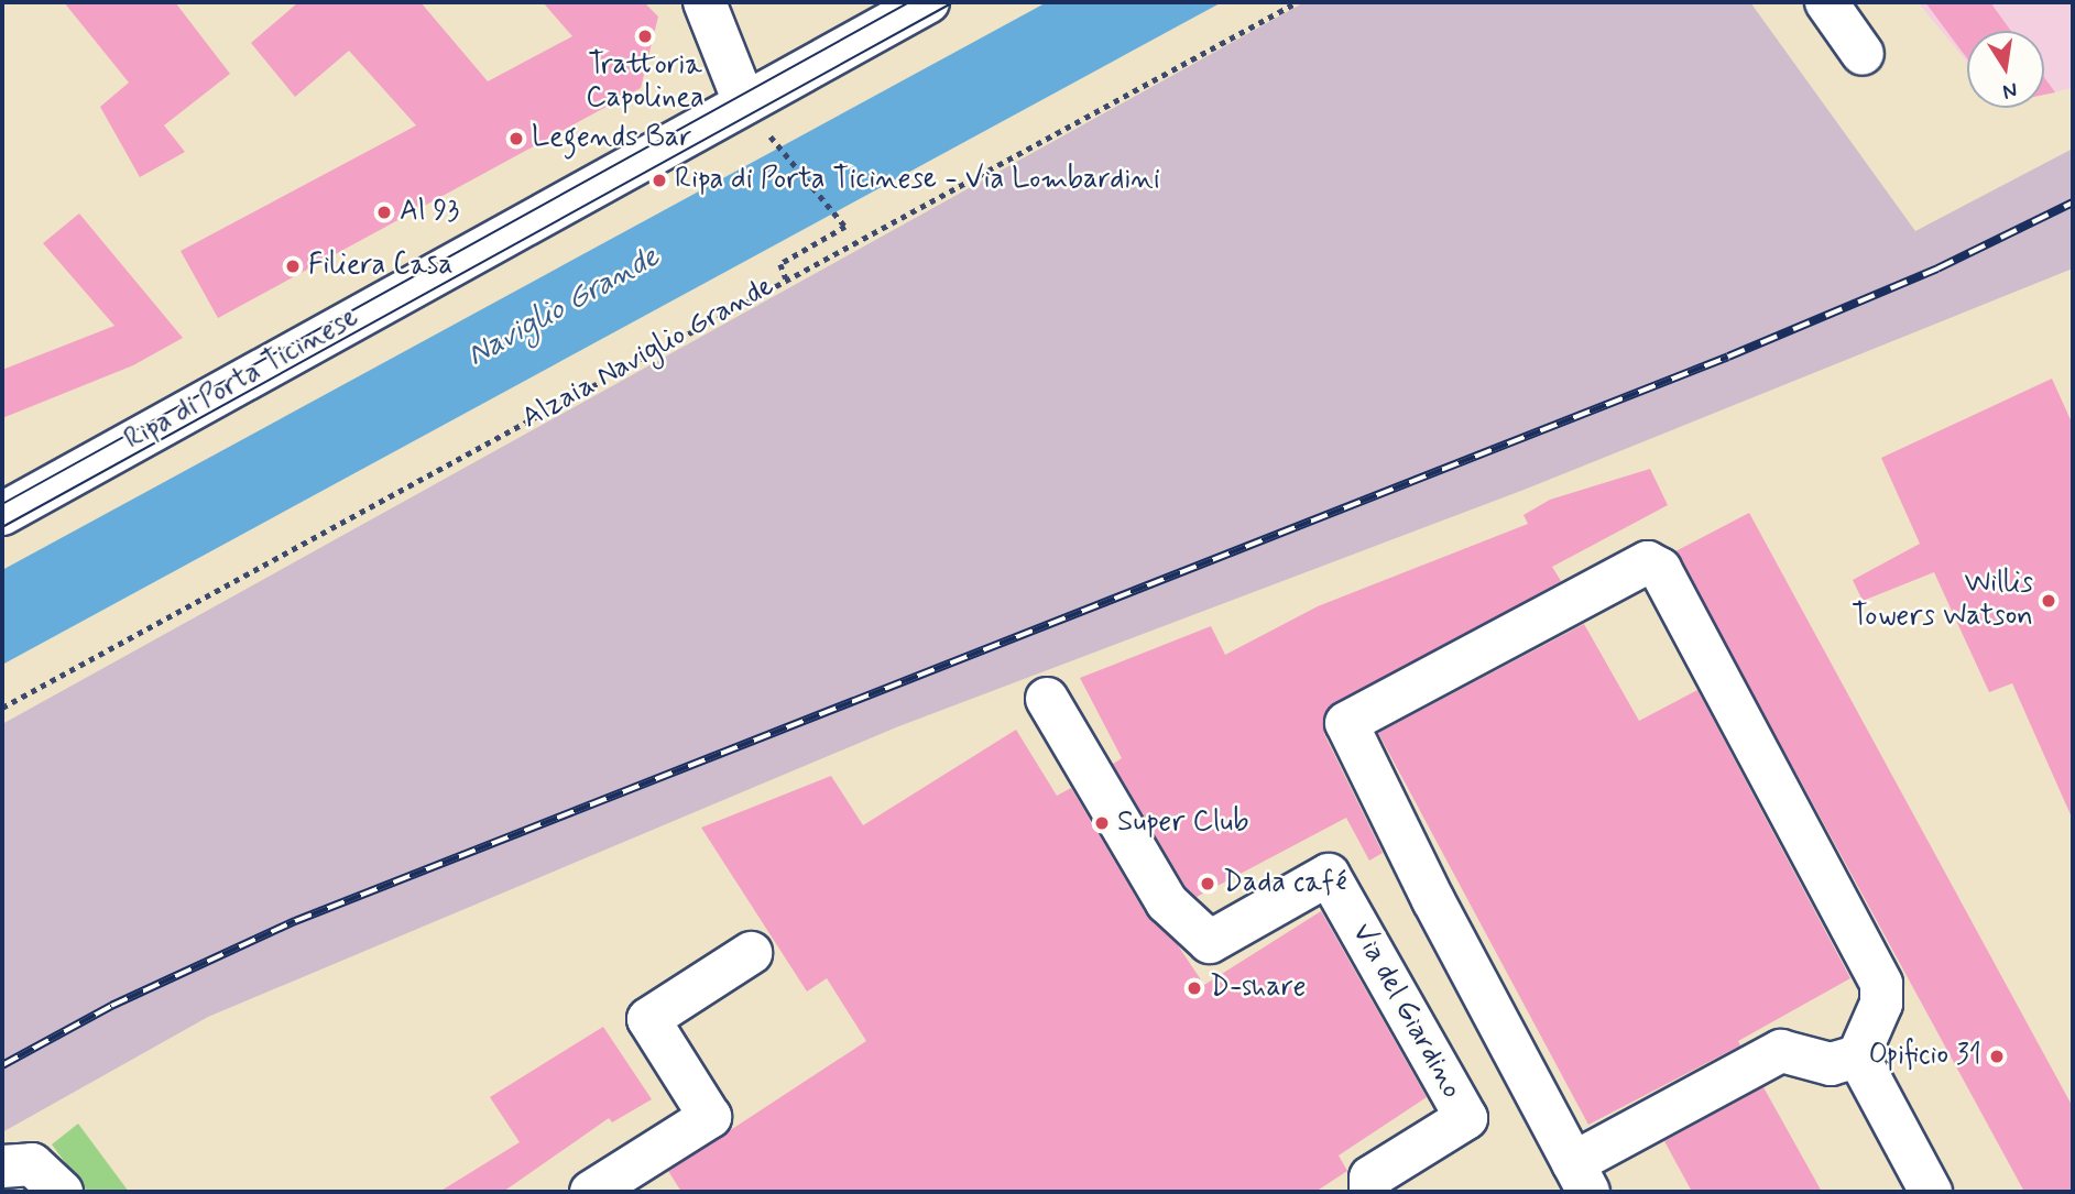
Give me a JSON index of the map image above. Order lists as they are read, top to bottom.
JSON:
{
  "streets": {
    "street": ["Ripa di Porta Ticinese", "Via del Giardino"],
    "path": ["Alzaia Naviglio Grande"]
  },
  "water": ["Naviglio Grande"],
  "places": [
    "Trattoria Capolinea",
    "Legends Bar",
    "Ripa di Porta Ticinese - Via Lombardini",
    "Al 93",
    "Filiera Casa",
    "Willis Towers Watson",
    "Super Club",
    "Dada café",
    "D-share",
    "Opificio 31"
  ],
  "north": "bottom"
}
